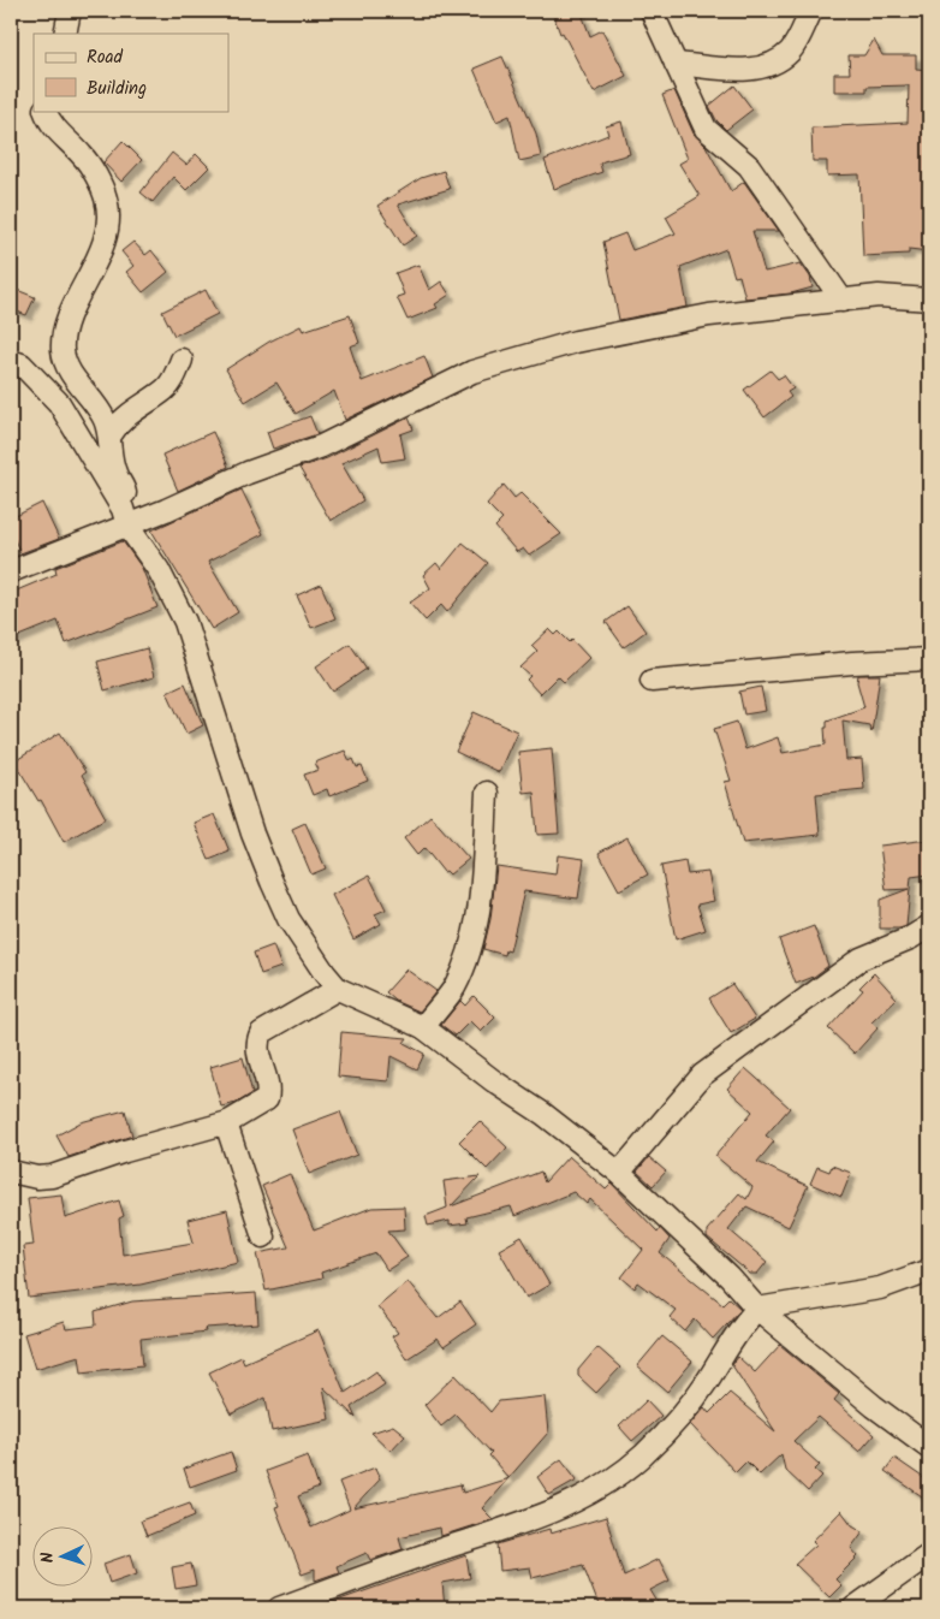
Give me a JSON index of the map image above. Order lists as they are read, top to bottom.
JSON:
{
  "legend": ["Road", "Building"],
  "north": "left"
}
